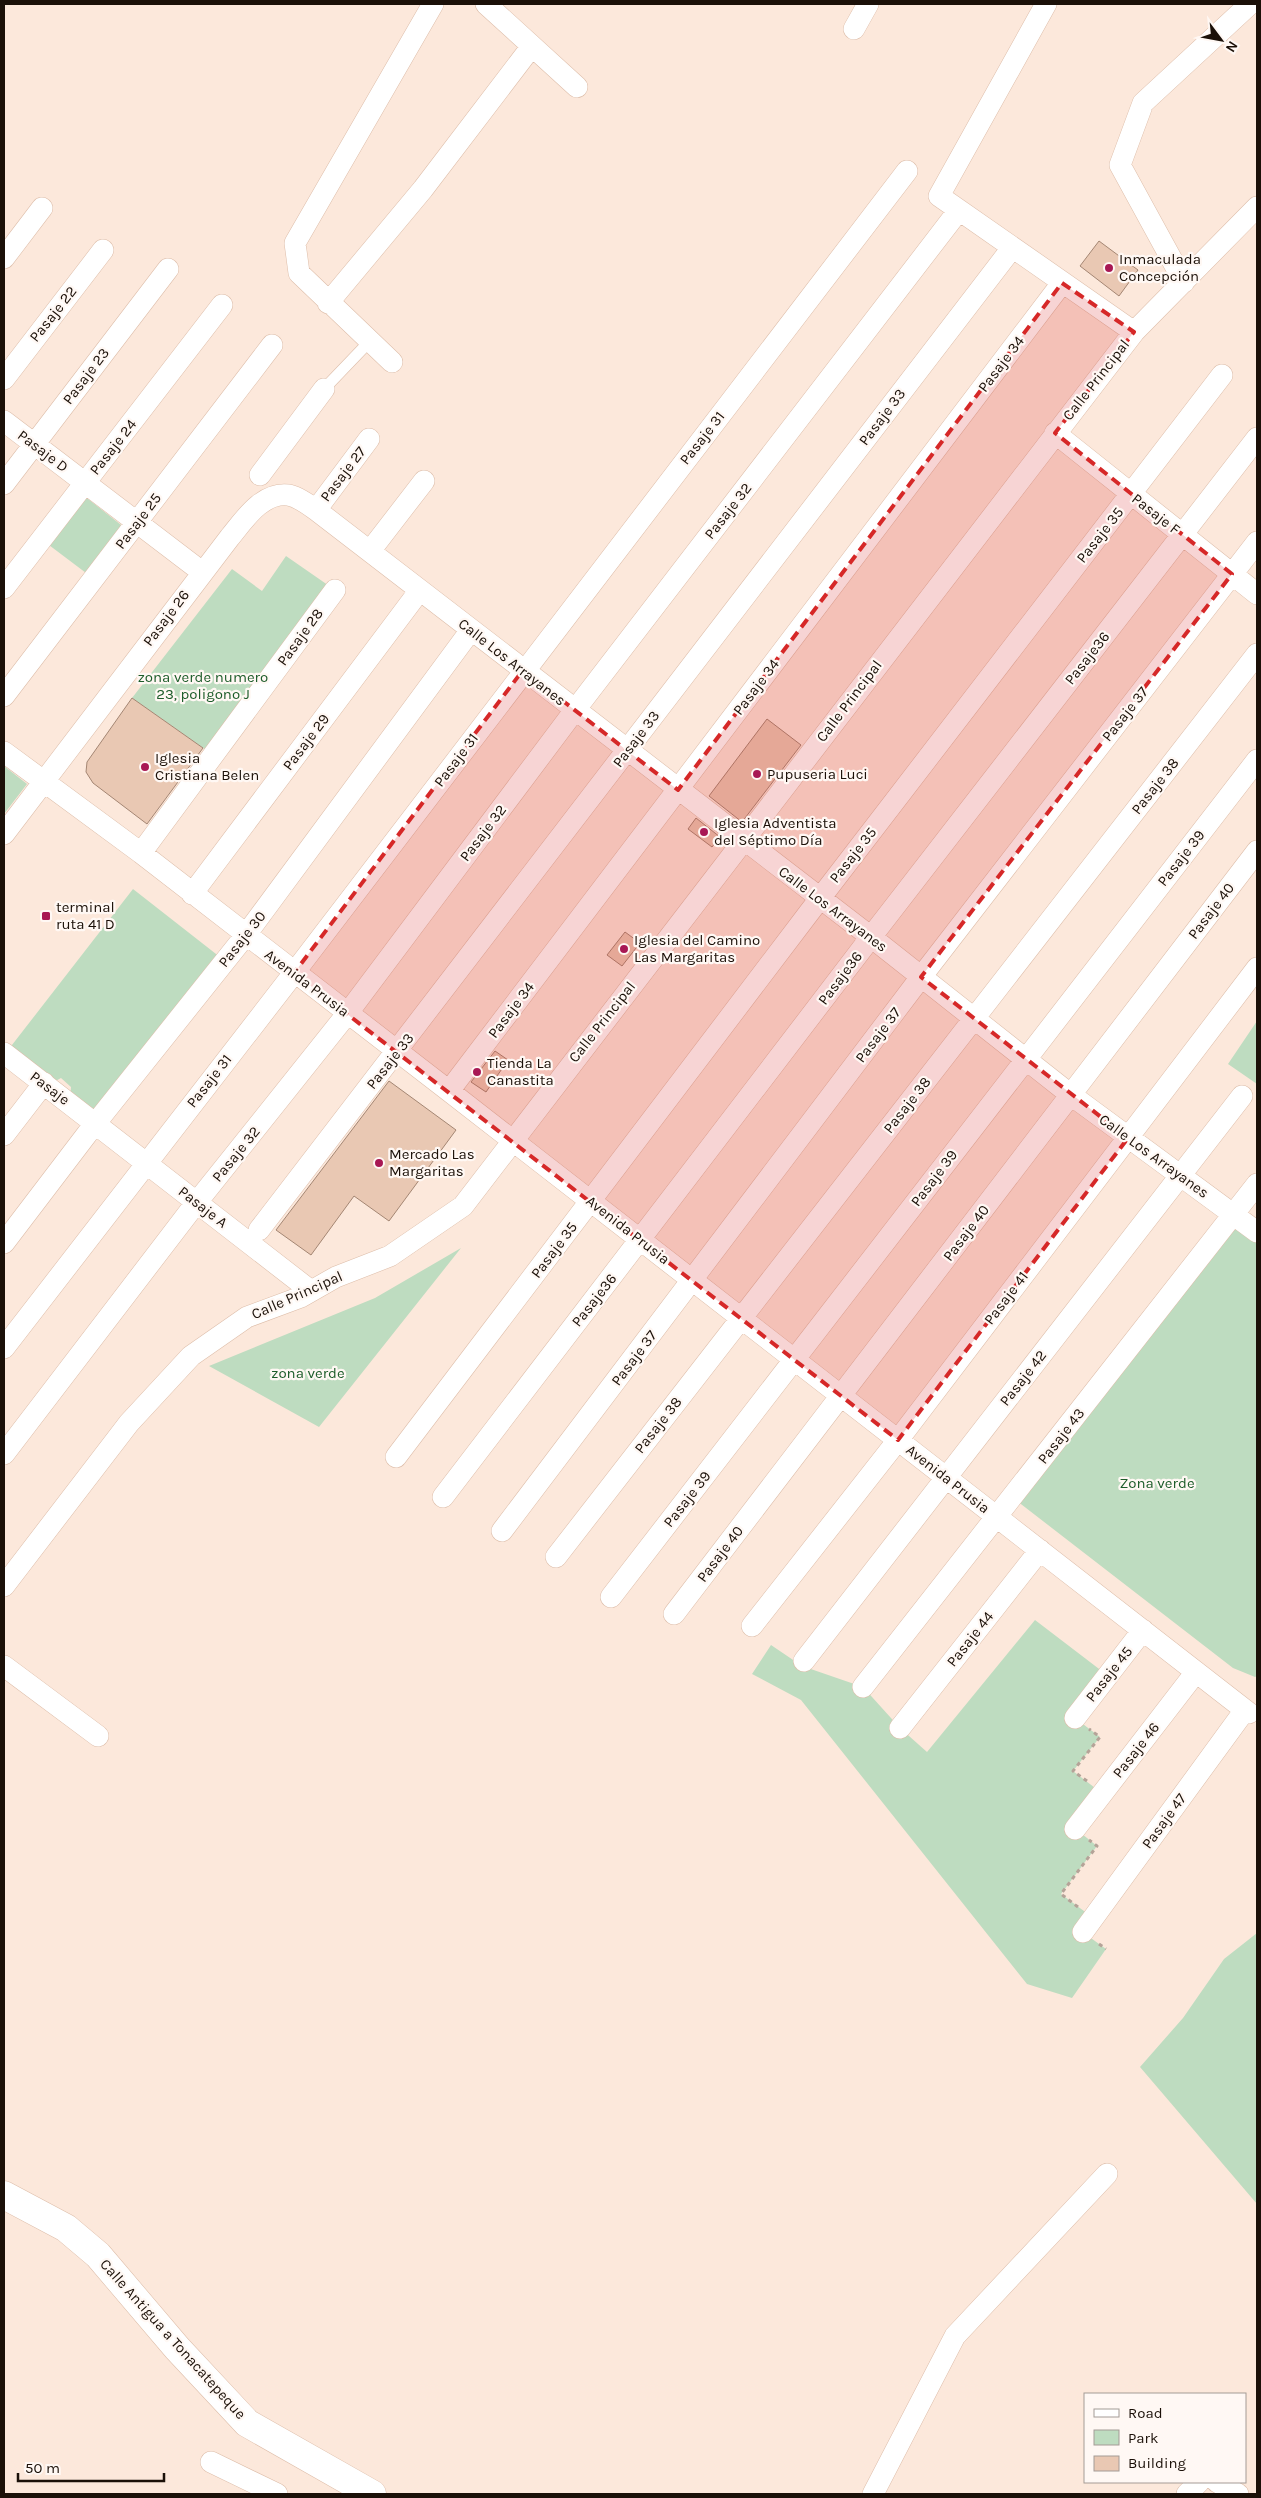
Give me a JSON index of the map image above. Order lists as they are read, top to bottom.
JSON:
{
  "streets": {
    "street": [
      "Pasaje 22",
      "Pasaje 34",
      "Pasaje 23",
      "Calle Principal",
      "Pasaje 33",
      "Pasaje 31",
      "Pasaje 24",
      "Pasaje D",
      "Pasaje 27",
      "Pasaje 32",
      "Pasaje F",
      "Pasaje 25",
      "Pasaje 35",
      "Pasaje 26",
      "Pasaje 28",
      "Pasaje36",
      "Calle Los Arrayanes",
      "Pasaje 37",
      "Pasaje 29",
      "Pasaje 38",
      "Pasaje 39",
      "Pasaje 40",
      "Pasaje 30",
      "Avenida Prusia",
      "Pasaje",
      "Pasaje A",
      "Pasaje 41",
      "Pasaje 42",
      "Pasaje 43",
      "Pasaje 44",
      "Pasaje 45",
      "Pasaje 46",
      "Pasaje 47",
      "Calle Antigua a Tonacatepeque"
    ]
  },
  "crossings": [
    ["Pasaje 34", "Calle Los Arrayanes"],
    ["Pasaje 34", "Avenida Prusia"],
    ["Pasaje 23", "Pasaje D"],
    ["Calle Principal", "Pasaje F"],
    ["Calle Principal", "Calle Los Arrayanes"],
    ["Calle Principal", "Avenida Prusia"],
    ["Calle Principal", "Pasaje A"],
    ["Pasaje 33", "Calle Los Arrayanes"],
    ["Pasaje 33", "Avenida Prusia"],
    ["Pasaje 31", "Calle Los Arrayanes"],
    ["Pasaje 31", "Avenida Prusia"],
    ["Pasaje 31", "Pasaje A"],
    ["Pasaje 24", "Pasaje D"],
    ["Pasaje D", "Pasaje 25"],
    ["Pasaje D", "Pasaje 26"],
    ["Pasaje 27", "Calle Los Arrayanes"],
    ["Pasaje 32", "Calle Los Arrayanes"],
    ["Pasaje 32", "Avenida Prusia"],
    ["Pasaje 32", "Pasaje A"],
    ["Pasaje F", "Pasaje 35"],
    ["Pasaje F", "Pasaje36"],
    ["Pasaje F", "Pasaje 37"],
    ["Pasaje 35", "Calle Los Arrayanes"],
    ["Pasaje 35", "Avenida Prusia"],
    ["Pasaje 26", "Calle Los Arrayanes"],
    ["Pasaje 26", "Avenida Prusia"],
    ["Pasaje 28", "Avenida Prusia"],
    ["Pasaje36", "Calle Los Arrayanes"],
    ["Pasaje36", "Avenida Prusia"],
    ["Calle Los Arrayanes", "Pasaje 37"],
    ["Calle Los Arrayanes", "Pasaje 29"],
    ["Calle Los Arrayanes", "Pasaje 38"],
    ["Calle Los Arrayanes", "Pasaje 39"],
    ["Calle Los Arrayanes", "Pasaje 40"],
    ["Calle Los Arrayanes", "Pasaje 30"],
    ["Calle Los Arrayanes", "Pasaje 41"],
    ["Calle Los Arrayanes", "Pasaje 42"],
    ["Calle Los Arrayanes", "Pasaje 43"],
    ["Pasaje 37", "Avenida Prusia"],
    ["Pasaje 29", "Avenida Prusia"],
    ["Pasaje 38", "Avenida Prusia"],
    ["Pasaje 39", "Avenida Prusia"],
    ["Pasaje 40", "Avenida Prusia"],
    ["Pasaje 30", "Avenida Prusia"],
    ["Pasaje 30", "Pasaje"],
    ["Pasaje 30", "Pasaje A"],
    ["Avenida Prusia", "Pasaje 41"],
    ["Avenida Prusia", "Pasaje 42"],
    ["Avenida Prusia", "Pasaje 43"],
    ["Avenida Prusia", "Pasaje 44"],
    ["Avenida Prusia", "Pasaje 45"],
    ["Avenida Prusia", "Pasaje 46"],
    ["Avenida Prusia", "Pasaje 47"],
    ["Pasaje", "Pasaje A"]
  ],
  "parks": ["zona verde numero 23, poligono J", "zona verde", "Zona verde"],
  "places": {
    "other": [
      "Inmaculada Concepción",
      "Iglesia Cristiana Belen",
      "Pupuseria Luci",
      "Iglesia Adventista del Séptimo Día",
      "Iglesia del Camino Las Margaritas",
      "Tienda La Canastita",
      "Mercado Las Margaritas"
    ],
    "transit": ["terminal ruta 41 D"]
  },
  "legend": ["Road", "Park", "Building"],
  "scale_bar": "50 m",
  "north": "bottom right"
}
